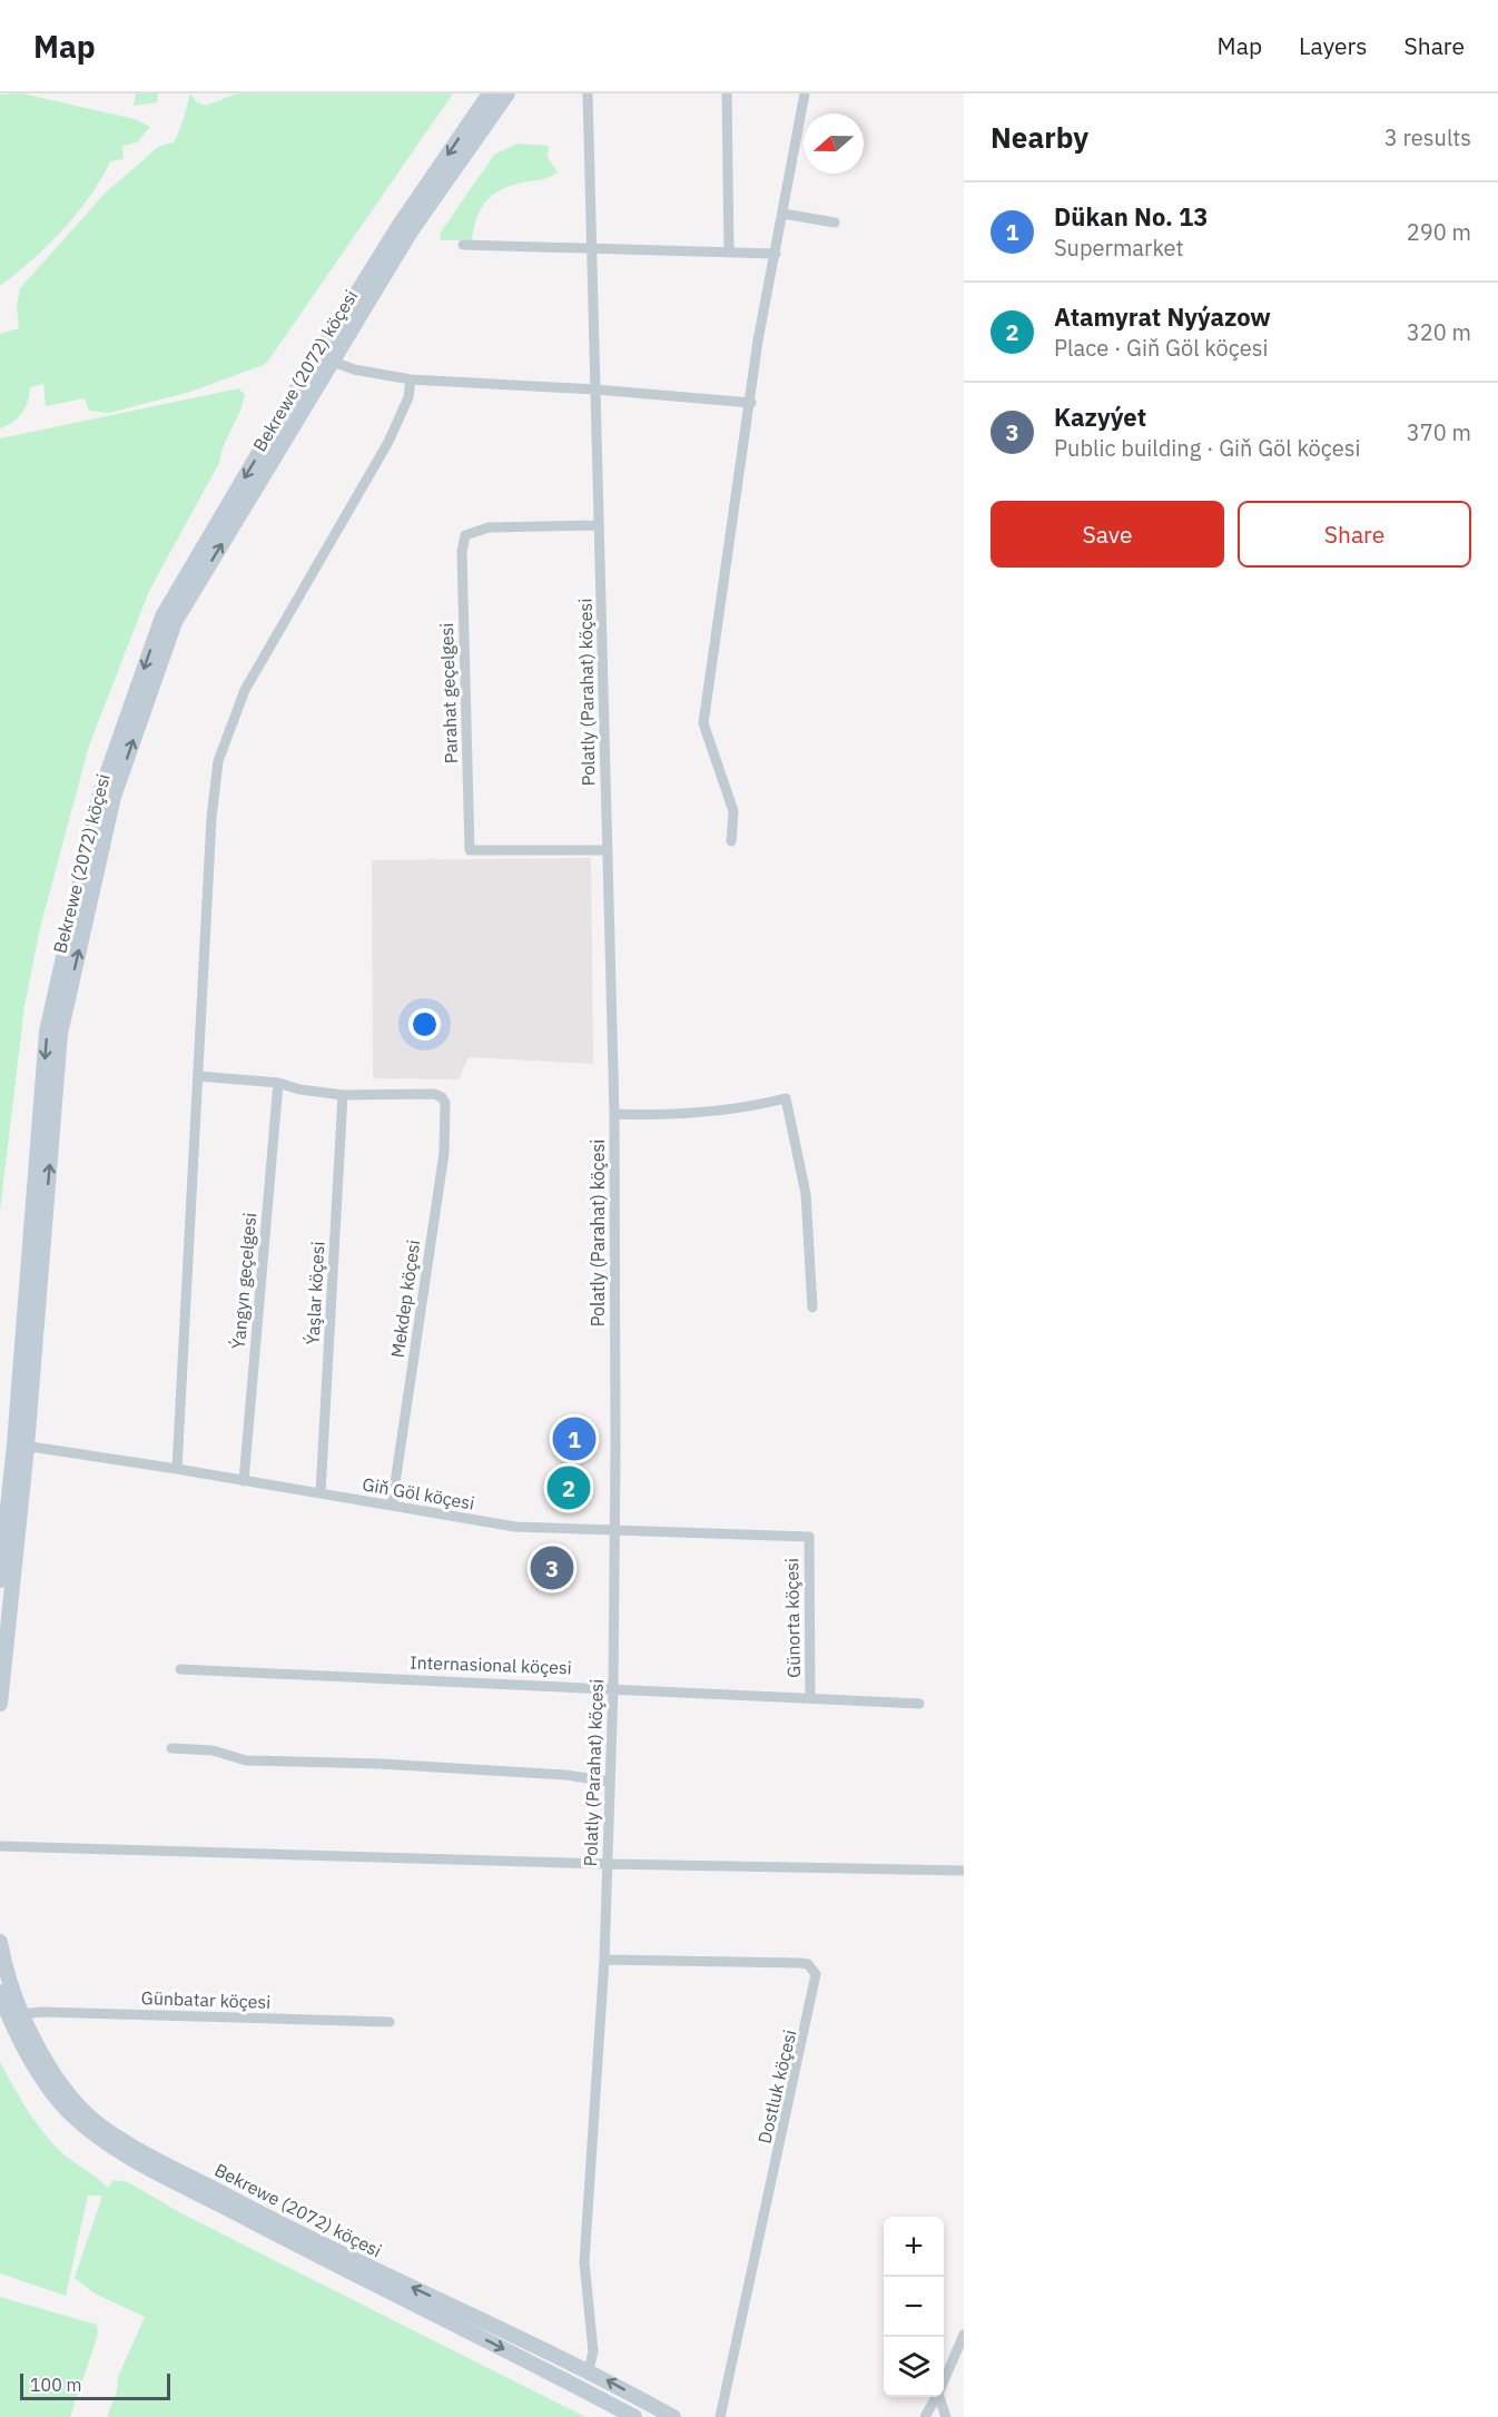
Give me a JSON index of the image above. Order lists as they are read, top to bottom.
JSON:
{
  "streets": {
    "main road": ["Bekrewe (2072) köçesi"],
    "street": [
      "Polatly (Parahat) köçesi",
      "Parahat geçelgesi",
      "Ýangyn geçelgesi",
      "Ýaşlar köçesi",
      "Mekdep köçesi",
      "Giň Göl köçesi",
      "Günorta köçesi",
      "Internasional köçesi",
      "Günbatar köçesi",
      "Dostluk köçesi"
    ]
  },
  "crossings": [
    ["Bekrewe (2072) köçesi", "Polatly (Parahat) köçesi"],
    ["Bekrewe (2072) köçesi", "Giň Göl köçesi"],
    ["Bekrewe (2072) köçesi", "Günbatar köçesi"],
    ["Polatly (Parahat) köçesi", "Parahat geçelgesi"],
    ["Polatly (Parahat) köçesi", "Giň Göl köçesi"],
    ["Polatly (Parahat) köçesi", "Internasional köçesi"],
    ["Polatly (Parahat) köçesi", "Dostluk köçesi"],
    ["Ýangyn geçelgesi", "Giň Göl köçesi"],
    ["Ýaşlar köçesi", "Mekdep köçesi"],
    ["Ýaşlar köçesi", "Giň Göl köçesi"],
    ["Mekdep köçesi", "Giň Göl köçesi"],
    ["Giň Göl köçesi", "Günorta köçesi"],
    ["Günorta köçesi", "Internasional köçesi"]
  ],
  "scale_bar": "100 m",
  "north": "left",
  "page": {
    "header": "Map",
    "nav": ["Map", "Layers", "Share"],
    "heading": ["Nearby", "3 results"],
    "list": [
      {
        "mark": "1",
        "name": "Dükan No. 13",
        "note": "Supermarket",
        "value": "290 m"
      },
      {
        "mark": "2",
        "name": "Atamyrat Nyýazow",
        "note": "Place · Giň Göl köçesi",
        "value": "320 m"
      },
      {
        "mark": "3",
        "name": "Kazyýet",
        "note": "Public building · Giň Göl köçesi",
        "value": "370 m"
      }
    ],
    "buttons": ["Save", "Share"],
    "pins": ["1", "2", "3"],
    "map_buttons": ["+", "−"],
    "scale": "100 m"
  }
}
